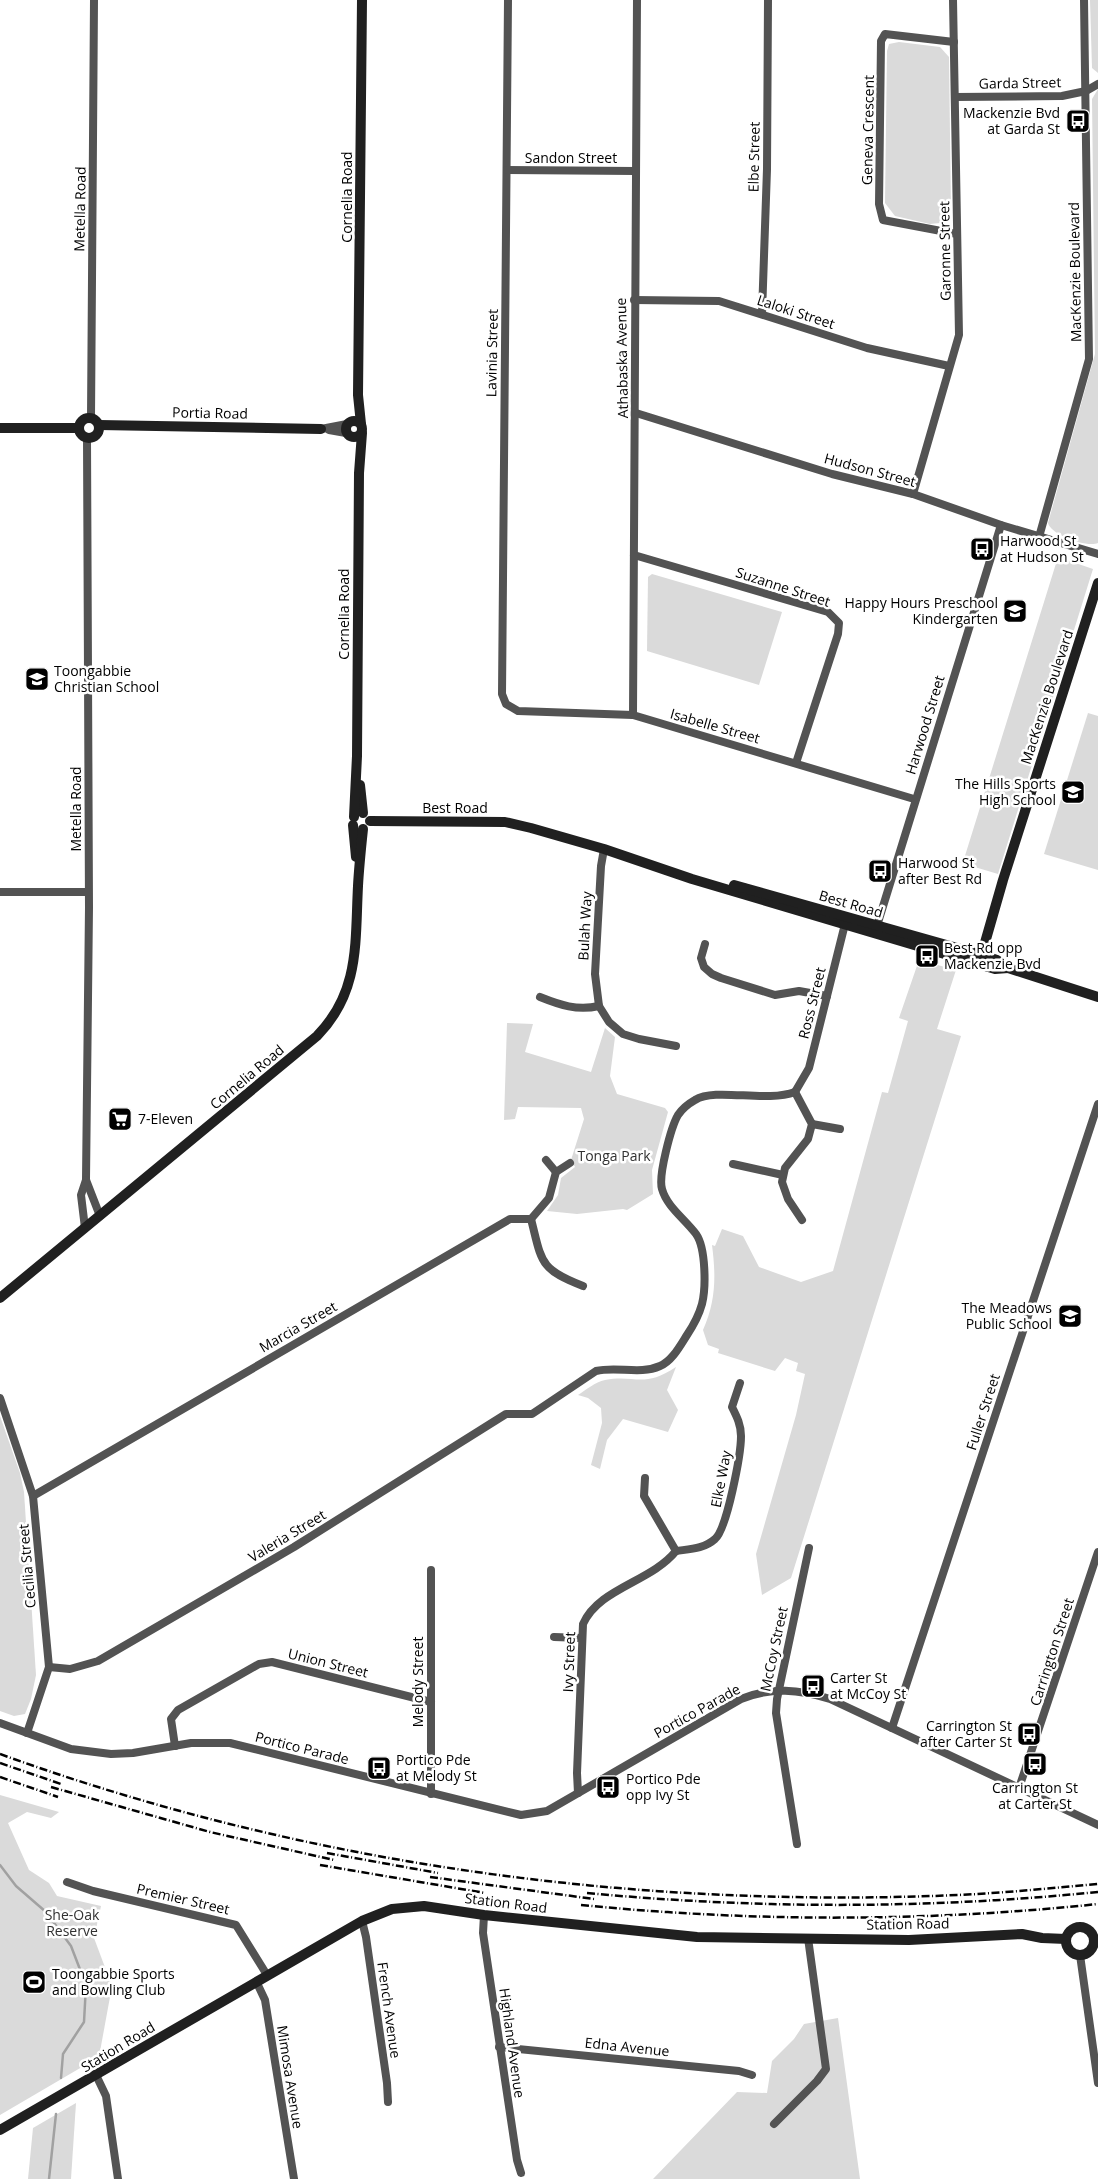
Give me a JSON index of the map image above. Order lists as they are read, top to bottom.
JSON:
{
  "streets": {
    "main road": [
      "Cornelia Road",
      "MacKenzie Boulevard",
      "Portia Road",
      "Best Road",
      "Station Road"
    ],
    "street": [
      "Garda Street",
      "Geneva Crescent",
      "Elbe Street",
      "Sandon Street",
      "Metella Road",
      "Garonne Street",
      "Laloki Street",
      "Lavinia Street",
      "Athabaska Avenue",
      "Hudson Street",
      "Suzanne Street",
      "Harwood Street",
      "Isabelle Street",
      "Bulah Way",
      "Ross Street",
      "Marcia Street",
      "Fuller Street",
      "Elke Way",
      "Valeria Street",
      "Cecilia Street",
      "McCoy Street",
      "Carrington Street",
      "Ivy Street",
      "Union Street",
      "Melody Street",
      "Portico Parade",
      "Premier Street",
      "French Avenue",
      "Highland Avenue",
      "Edna Avenue",
      "Mimosa Avenue"
    ]
  },
  "crossings": [
    ["Garda Street", "Garonne Street"],
    ["Garda Street", "MacKenzie Boulevard"],
    ["Geneva Crescent", "Garonne Street"],
    ["Elbe Street", "Laloki Street"],
    ["Sandon Street", "Lavinia Street"],
    ["Sandon Street", "Athabaska Avenue"],
    ["Cornelia Road", "Metella Road"],
    ["Cornelia Road", "Portia Road"],
    ["Cornelia Road", "Best Road"],
    ["Metella Road", "Portia Road"],
    ["Garonne Street", "Laloki Street"],
    ["Garonne Street", "Hudson Street"],
    ["MacKenzie Boulevard", "Hudson Street"],
    ["MacKenzie Boulevard", "Best Road"],
    ["Laloki Street", "Athabaska Avenue"],
    ["Lavinia Street", "Isabelle Street"],
    ["Athabaska Avenue", "Hudson Street"],
    ["Athabaska Avenue", "Suzanne Street"],
    ["Athabaska Avenue", "Isabelle Street"],
    ["Hudson Street", "Harwood Street"],
    ["Suzanne Street", "Isabelle Street"],
    ["Harwood Street", "Isabelle Street"],
    ["Harwood Street", "Best Road"],
    ["Best Road", "Bulah Way"],
    ["Best Road", "Ross Street"],
    ["Ross Street", "Valeria Street"],
    ["Marcia Street", "Cecilia Street"],
    ["Fuller Street", "Portico Parade"],
    ["Elke Way", "Ivy Street"],
    ["Valeria Street", "Cecilia Street"],
    ["Cecilia Street", "Portico Parade"],
    ["McCoy Street", "Portico Parade"],
    ["Carrington Street", "Portico Parade"],
    ["Ivy Street", "Portico Parade"],
    ["Union Street", "Melody Street"],
    ["Union Street", "Portico Parade"],
    ["Melody Street", "Portico Parade"],
    ["Premier Street", "Station Road"],
    ["Station Road", "French Avenue"],
    ["Station Road", "Highland Avenue"],
    ["Station Road", "Mimosa Avenue"],
    ["Highland Avenue", "Edna Avenue"]
  ],
  "parks": ["Tonga Park", "She-Oak Reserve"],
  "places": {
    "bus stop": [
      "Mackenzie Bvd at Garda St",
      "Harwood St at Hudson St",
      "Harwood St after Best Rd",
      "Best Rd opp Mackenzie Bvd",
      "Carter St at McCoy St",
      "Carrington St after Carter St",
      "Carrington St at Carter St",
      "Portico Pde at Melody St",
      "Portico Pde opp Ivy St"
    ],
    "school or university": [
      "Happy Hours Preschool Kindergarten",
      "Toongabbie Christian School",
      "The Hills Sports High School",
      "The Meadows Public School"
    ],
    "supermarket": ["7-Eleven"],
    "sports": ["Toongabbie Sports and Bowling Club"]
  }
}
